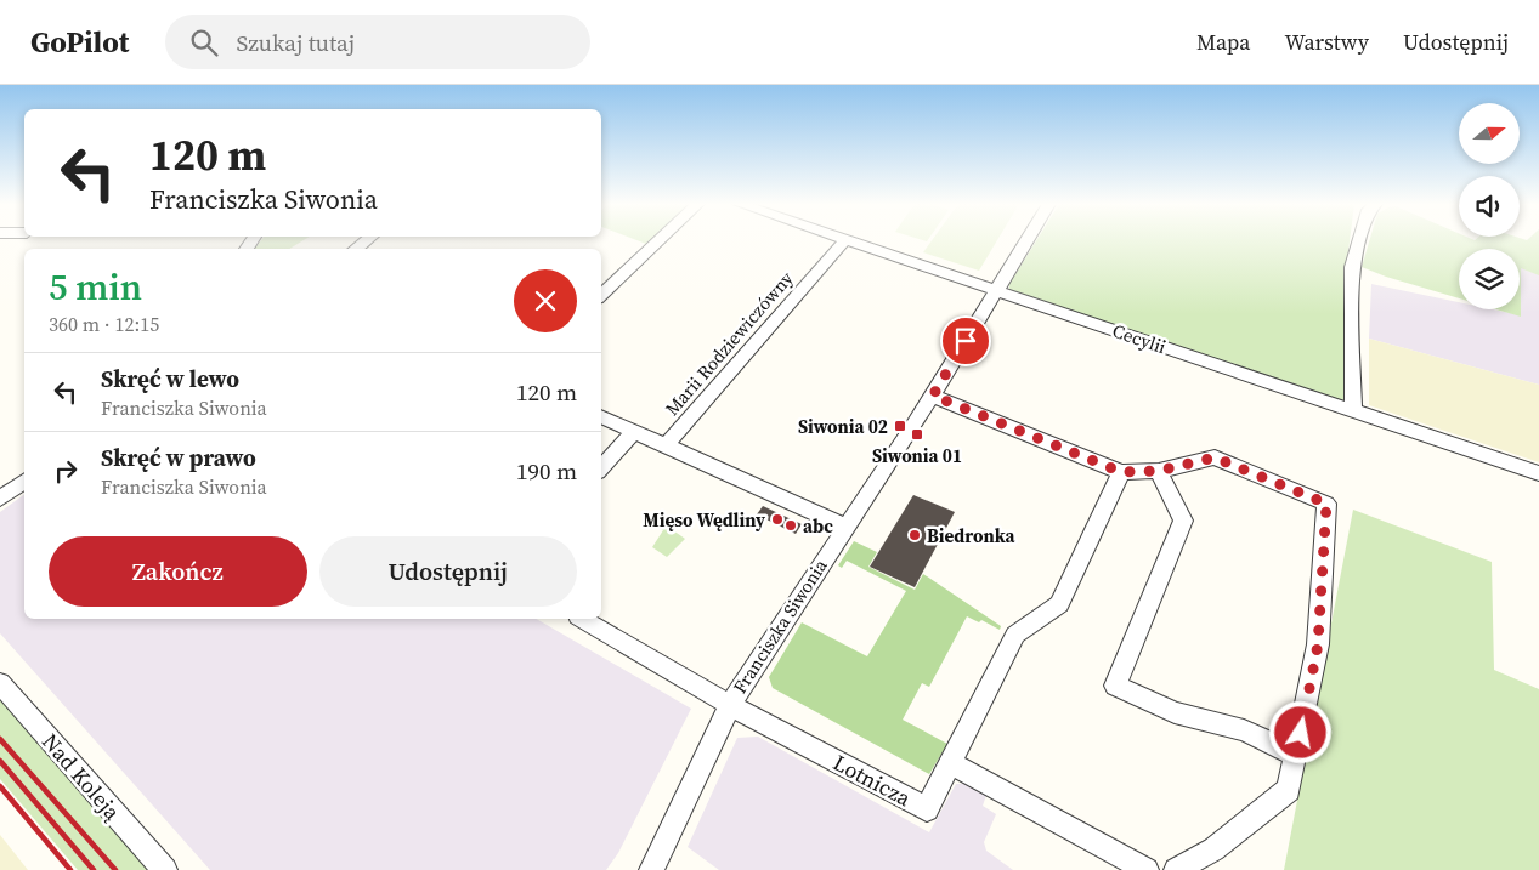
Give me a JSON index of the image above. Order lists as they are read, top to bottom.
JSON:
{
  "streets": {
    "street": [
      "Cecylii",
      "Marii Rodziewiczówny",
      "Franciszka Siwonia",
      "Nad Koleją",
      "Lotnicza"
    ]
  },
  "crossings": [
    ["Cecylii", "Marii Rodziewiczówny"],
    ["Cecylii", "Franciszka Siwonia"],
    ["Franciszka Siwonia", "Lotnicza"]
  ],
  "places": {
    "transit": ["Siwonia 02", "Siwonia 01"],
    "other": ["Mięso Wędliny", "abc", "Biedronka"]
  },
  "north": "right",
  "page": {
    "header": "GoPilot",
    "search": "Szukaj tutaj",
    "nav": ["Mapa", "Warstwy", "Udostępnij"],
    "turn": ["120 m", "Franciszka Siwonia"],
    "heading": ["5 min", "360 m · 12:15"],
    "list": [
      {
        "name": "Skręć w lewo",
        "note": "Franciszka Siwonia",
        "value": "120 m"
      },
      {
        "name": "Skręć w prawo",
        "note": "Franciszka Siwonia",
        "value": "190 m"
      }
    ],
    "buttons": ["Zakończ", "Udostępnij"]
  }
}
